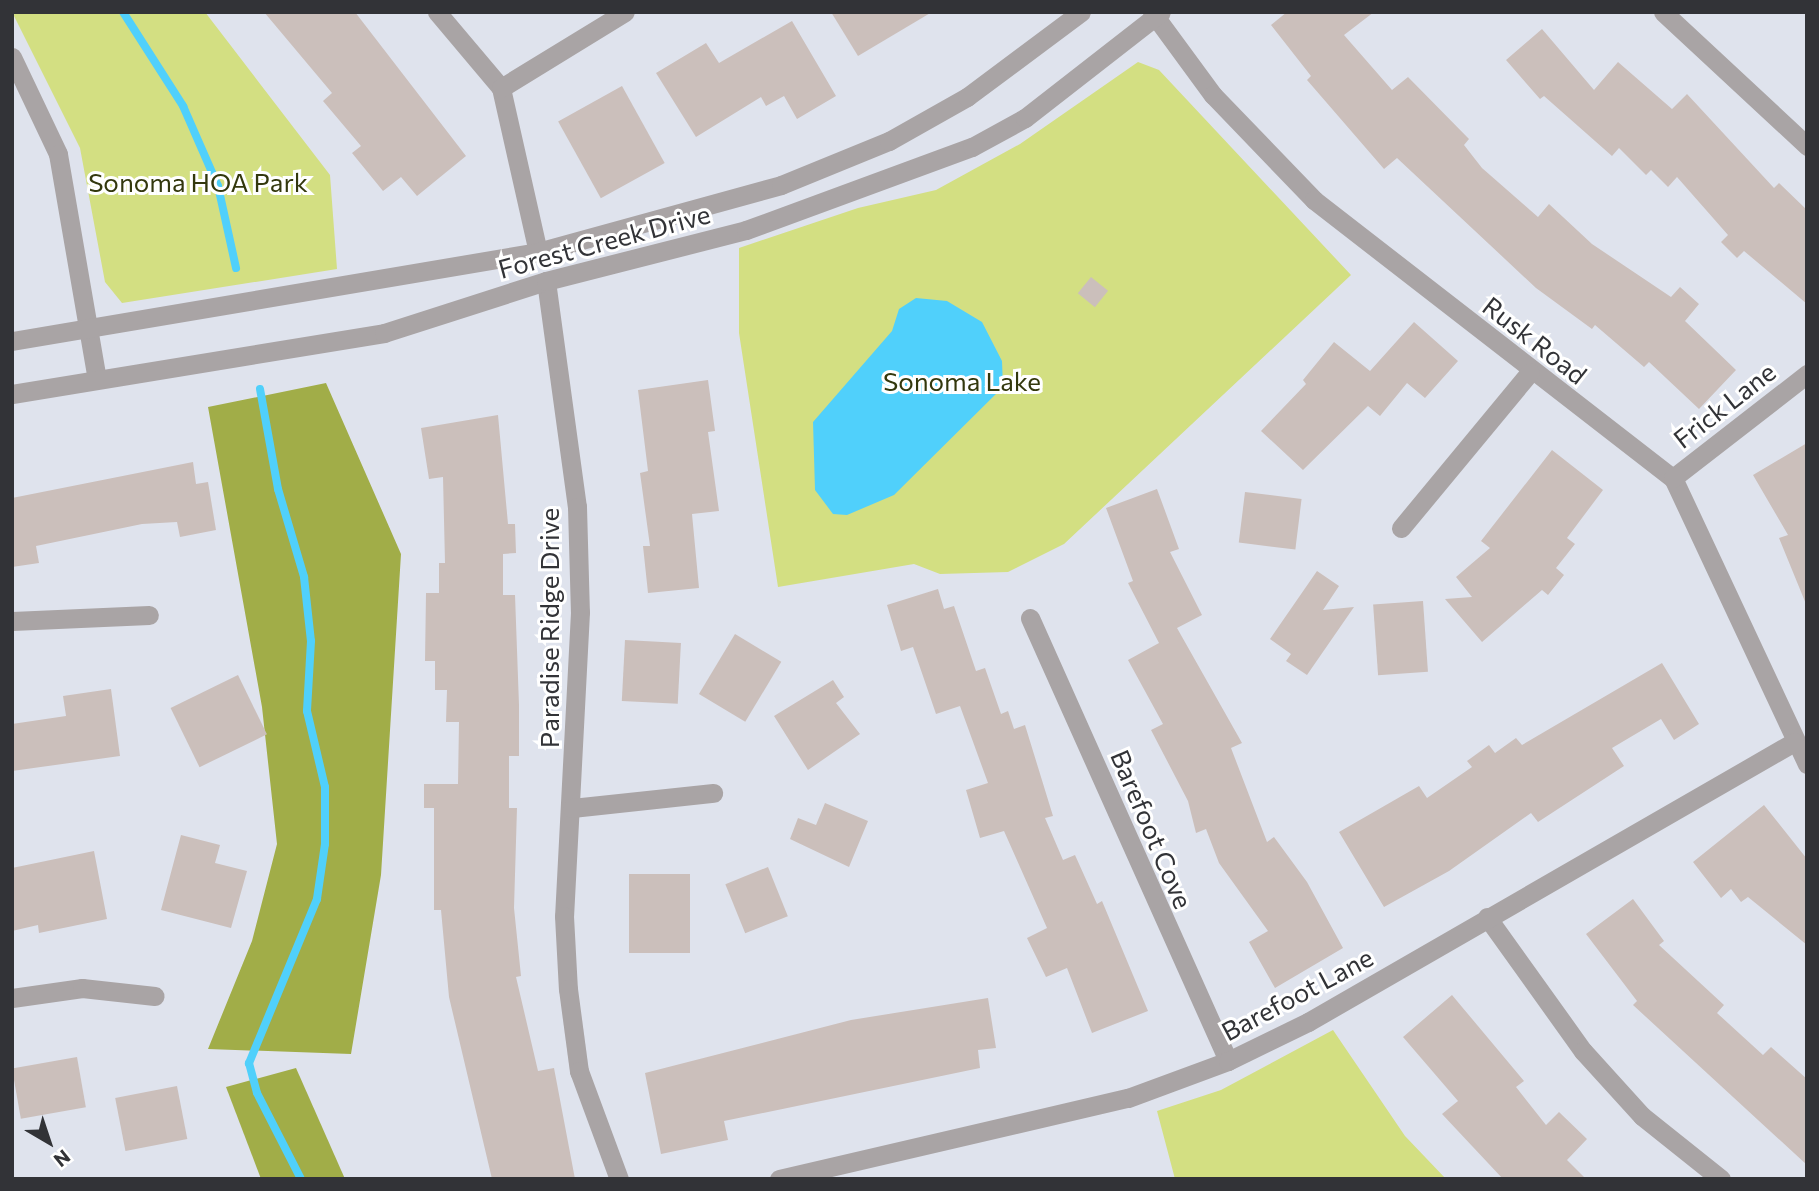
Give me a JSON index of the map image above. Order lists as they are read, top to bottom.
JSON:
{
  "streets": {
    "street": [
      "Forest Creek Drive",
      "Rusk Road",
      "Frick Lane",
      "Paradise Ridge Drive",
      "Barefoot Cove",
      "Barefoot Lane"
    ]
  },
  "crossings": [
    ["Forest Creek Drive", "Rusk Road"],
    ["Forest Creek Drive", "Paradise Ridge Drive"],
    ["Rusk Road", "Frick Lane"],
    ["Rusk Road", "Barefoot Lane"],
    ["Barefoot Cove", "Barefoot Lane"]
  ],
  "parks": ["Sonoma HOA Park", "Sonoma Lake"],
  "north": "bottom right"
}
